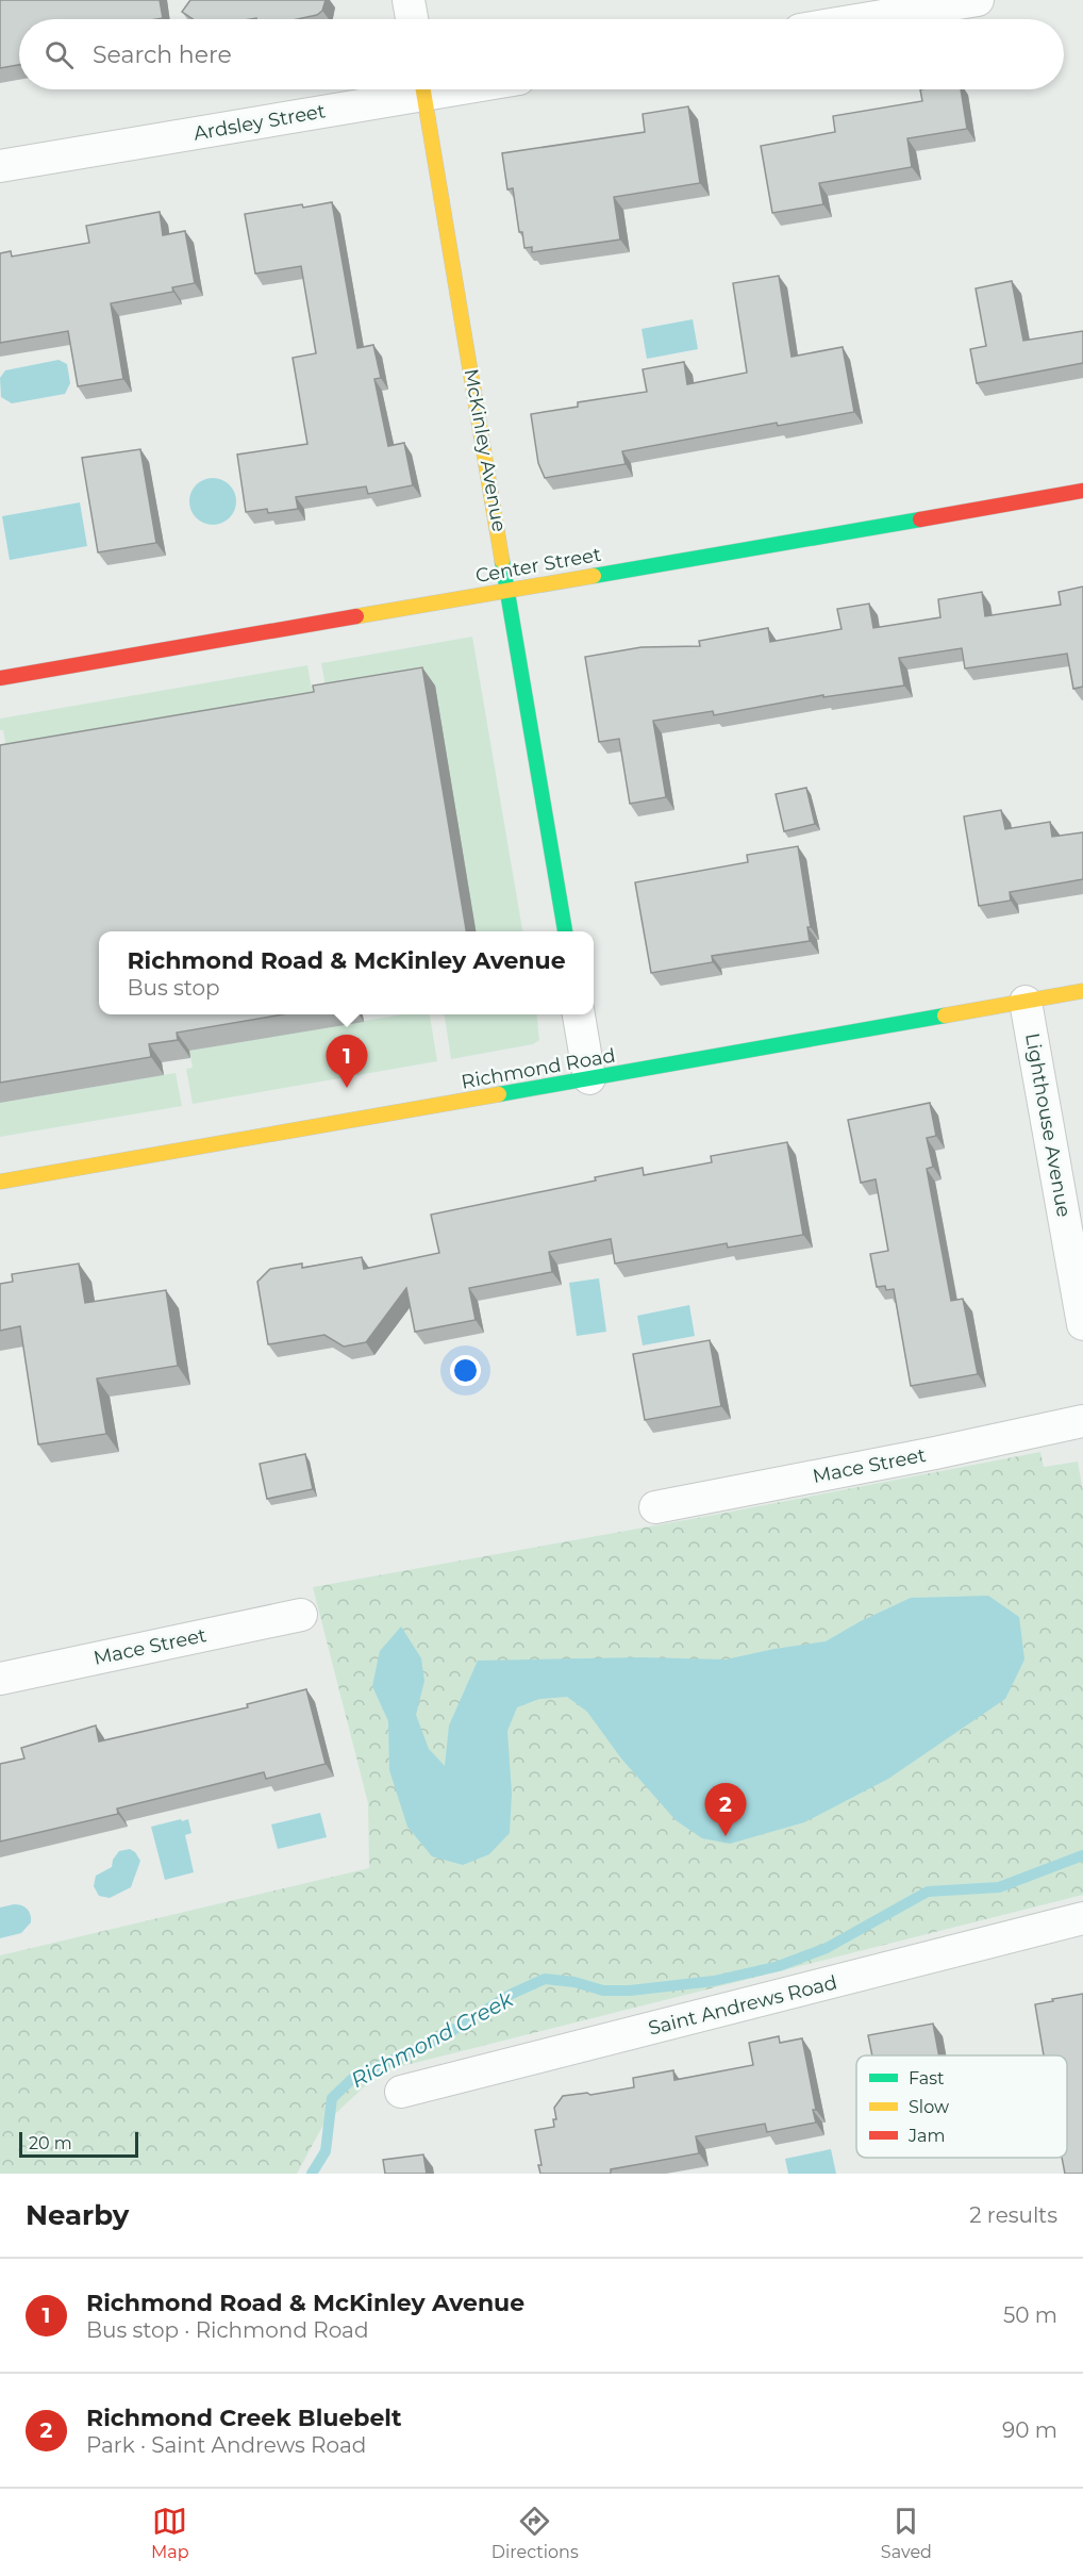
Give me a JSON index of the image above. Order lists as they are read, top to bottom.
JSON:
{
  "streets": {
    "street": [
      "Ardsley Street",
      "McKinley Avenue",
      "Center Street",
      "Richmond Road",
      "Lighthouse Avenue",
      "Mace Street",
      "Saint Andrews Road"
    ]
  },
  "crossings": [
    ["McKinley Avenue", "Center Street"],
    ["Richmond Road", "Lighthouse Avenue"]
  ],
  "water": ["Richmond Creek"],
  "legend": ["Fast", "Slow", "Jam"],
  "scale_bar": "20 m",
  "page": {
    "search": "Search here",
    "popup": ["Richmond Road & McKinley Avenue", "Bus stop"],
    "pins": ["1", "2"],
    "scale": "20 m",
    "heading": ["Nearby", "2 results"],
    "list": [
      {
        "mark": "1",
        "name": "Richmond Road & McKinley Avenue",
        "note": "Bus stop · Richmond Road",
        "value": "50 m"
      },
      {
        "mark": "2",
        "name": "Richmond Creek Bluebelt",
        "note": "Park · Saint Andrews Road",
        "value": "90 m"
      }
    ],
    "nav": ["Map", "Directions", "Saved"]
  }
}
